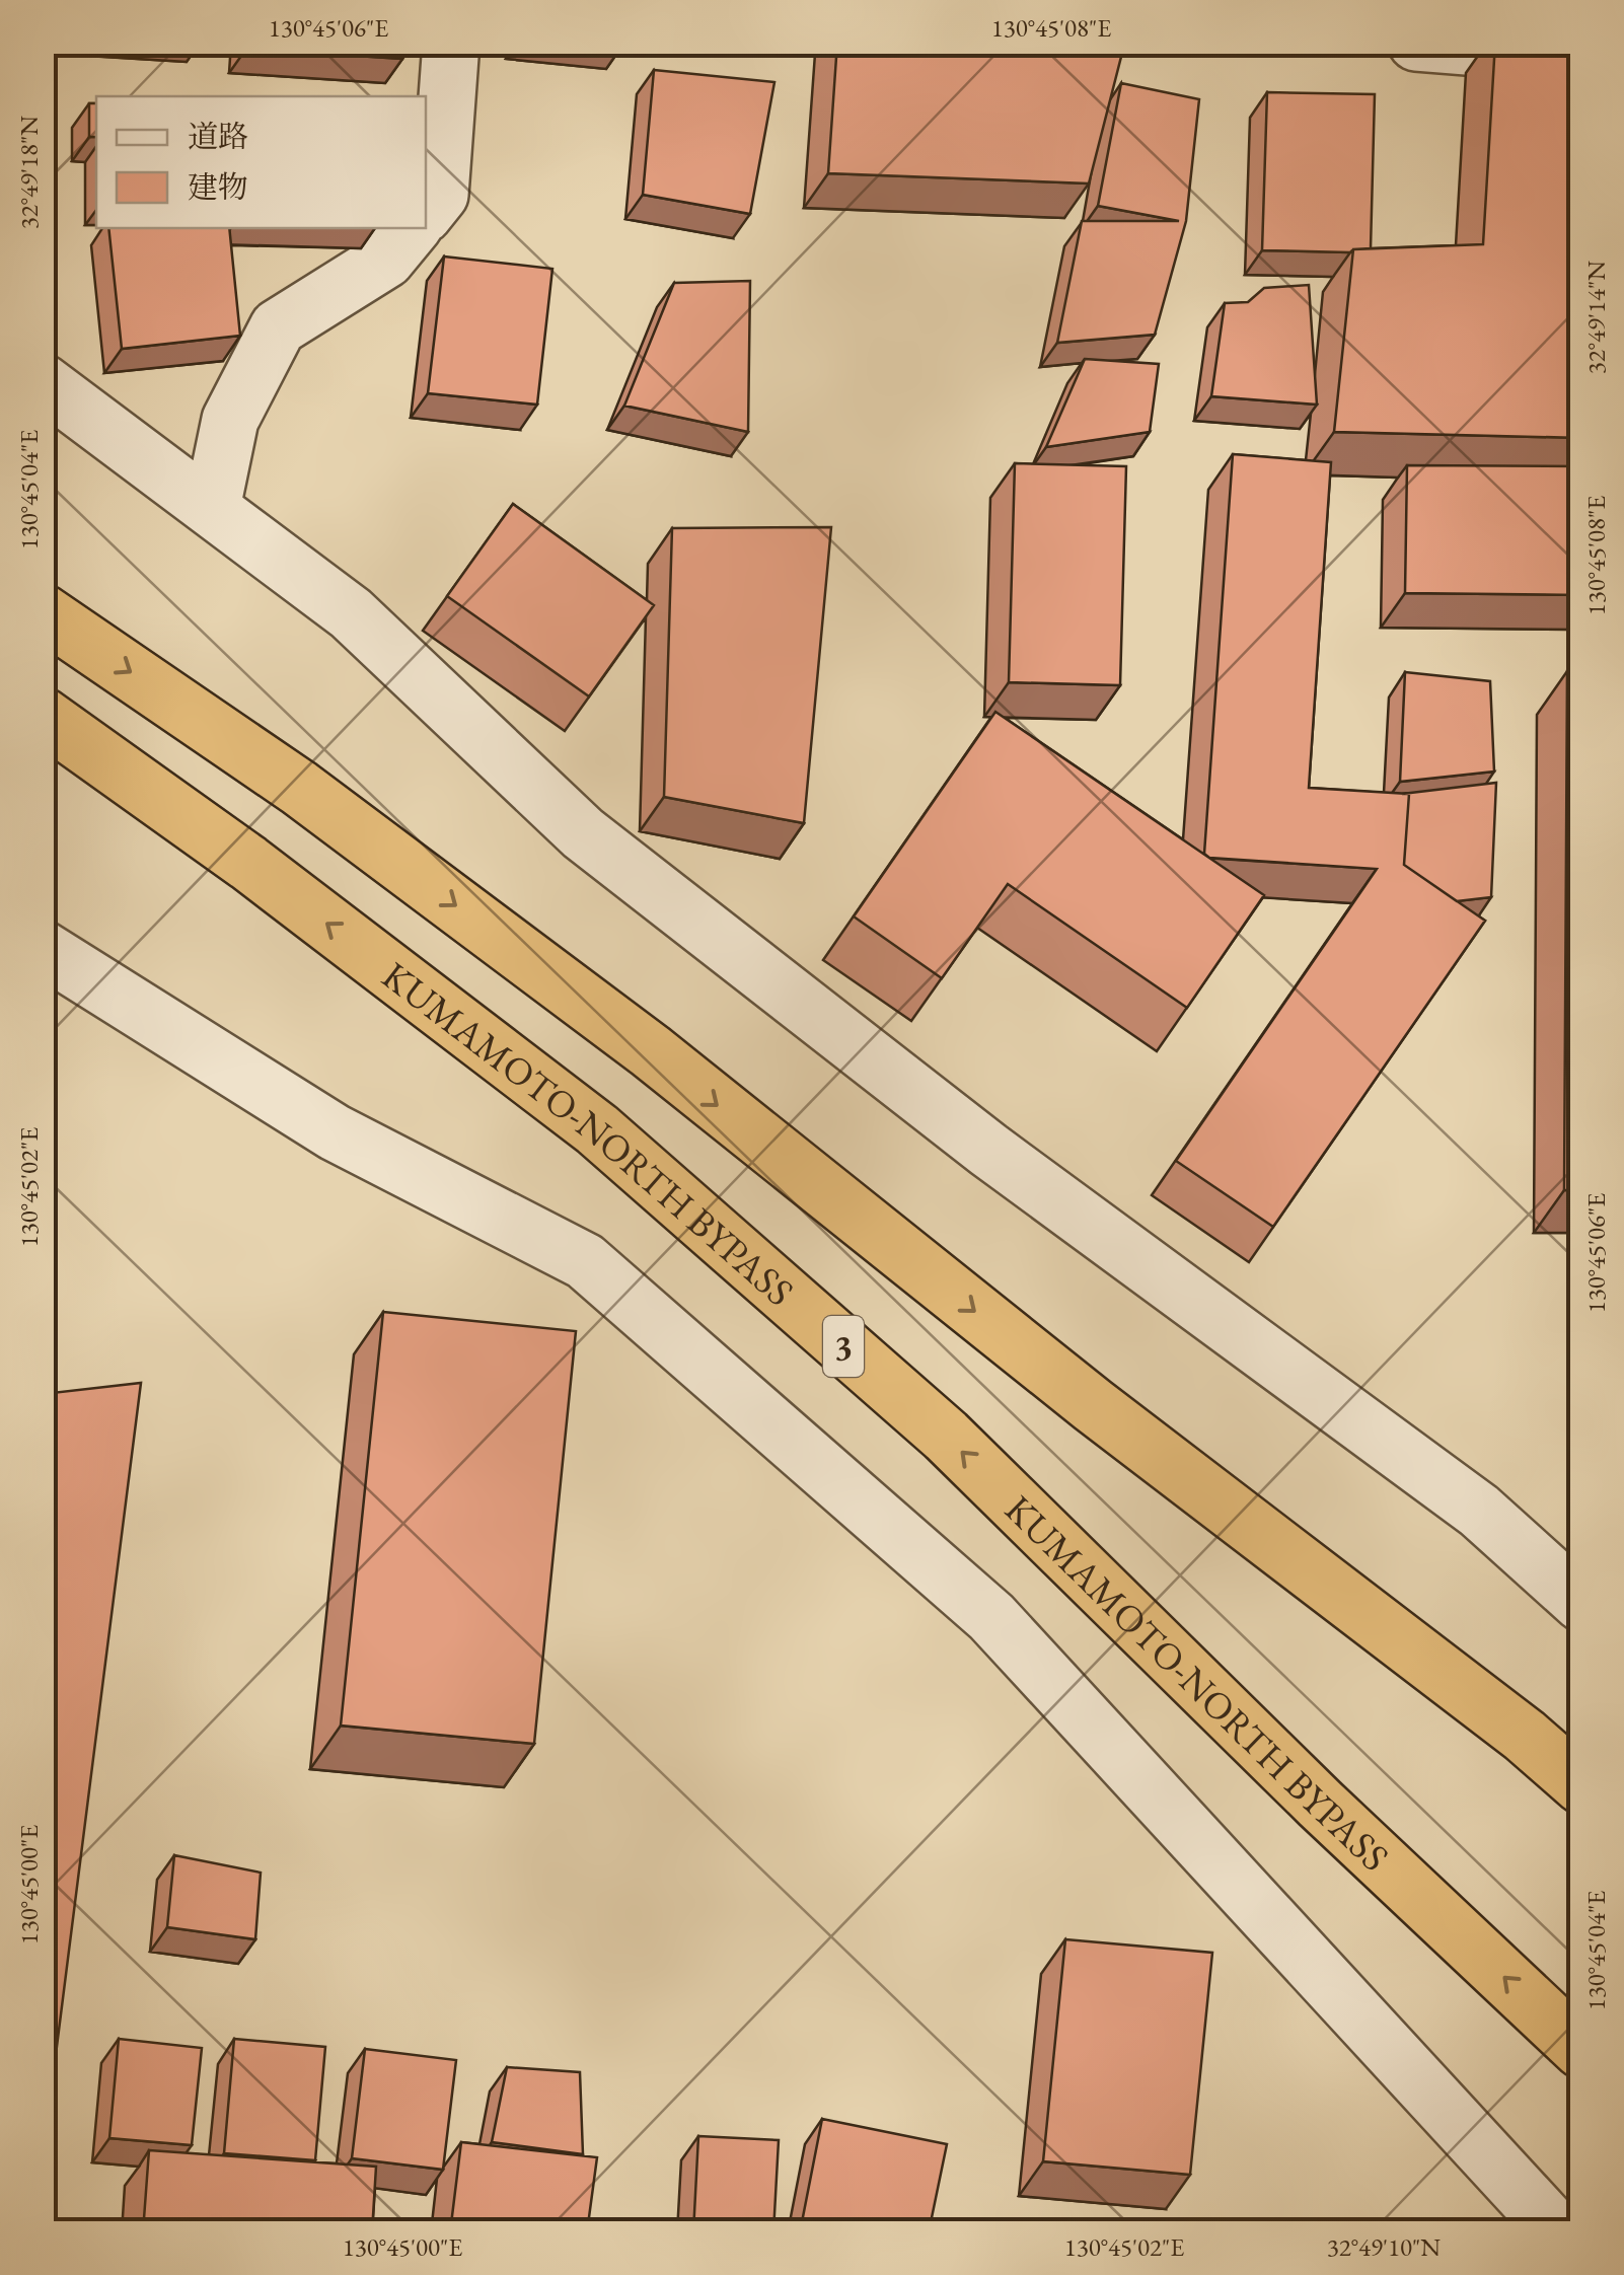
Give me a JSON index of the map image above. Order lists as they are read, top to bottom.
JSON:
{
  "streets": {
    "highway": ["KUMAMOTO-NORTH BYPASS", "3"]
  },
  "legend": ["道路", "建物"],
  "coordinates": [
    "130°45'06\"E",
    "130°45'08\"E",
    "32°49'18\"N",
    "32°49'14\"N",
    "130°45'04\"E",
    "130°45'02\"E",
    "130°45'00\"E",
    "32°49'10\"N"
  ]
}
